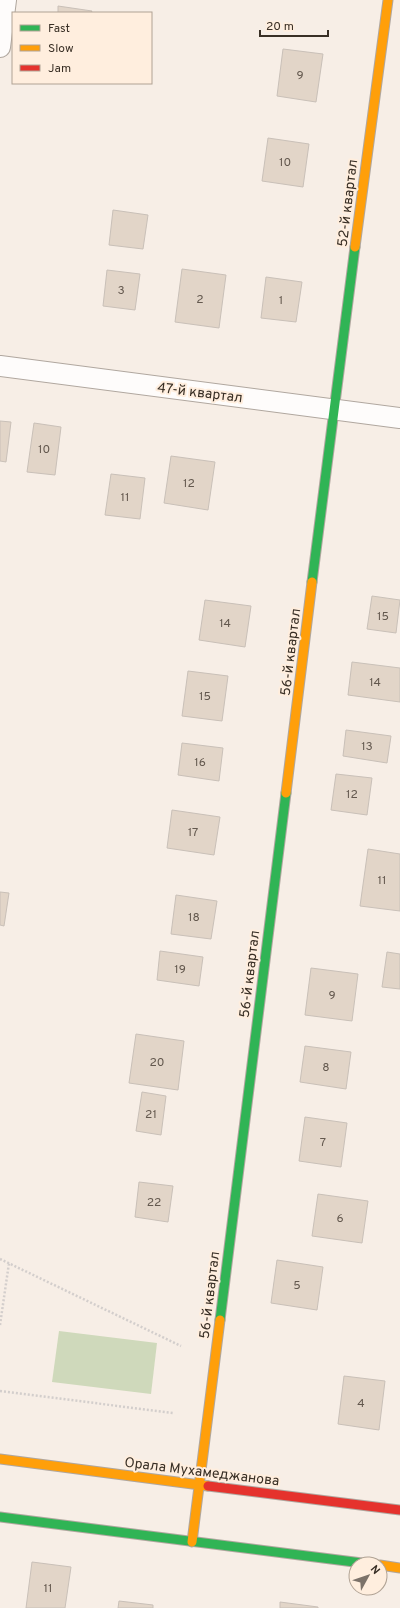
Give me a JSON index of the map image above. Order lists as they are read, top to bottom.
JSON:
{
  "streets": {
    "street": [
      "52-й квартал",
      "47-й квартал",
      "56-й квартал",
      "Орала Мухамеджанова"
    ]
  },
  "crossings": [
    ["52-й квартал", "47-й квартал"],
    ["52-й квартал", "56-й квартал"],
    ["47-й квартал", "56-й квартал"],
    ["56-й квартал", "Орала Мухамеджанова"]
  ],
  "house_numbers": [
    "9",
    "10",
    "3",
    "2",
    "1",
    "10",
    "12",
    "11",
    "15",
    "14",
    "14",
    "15",
    "13",
    "16",
    "12",
    "17",
    "11",
    "18",
    "19",
    "9",
    "20",
    "8",
    "21",
    "7",
    "22",
    "6",
    "5",
    "4",
    "11"
  ],
  "legend": ["Fast", "Slow", "Jam"],
  "scale_bar": "20 m",
  "north": "top right"
}
